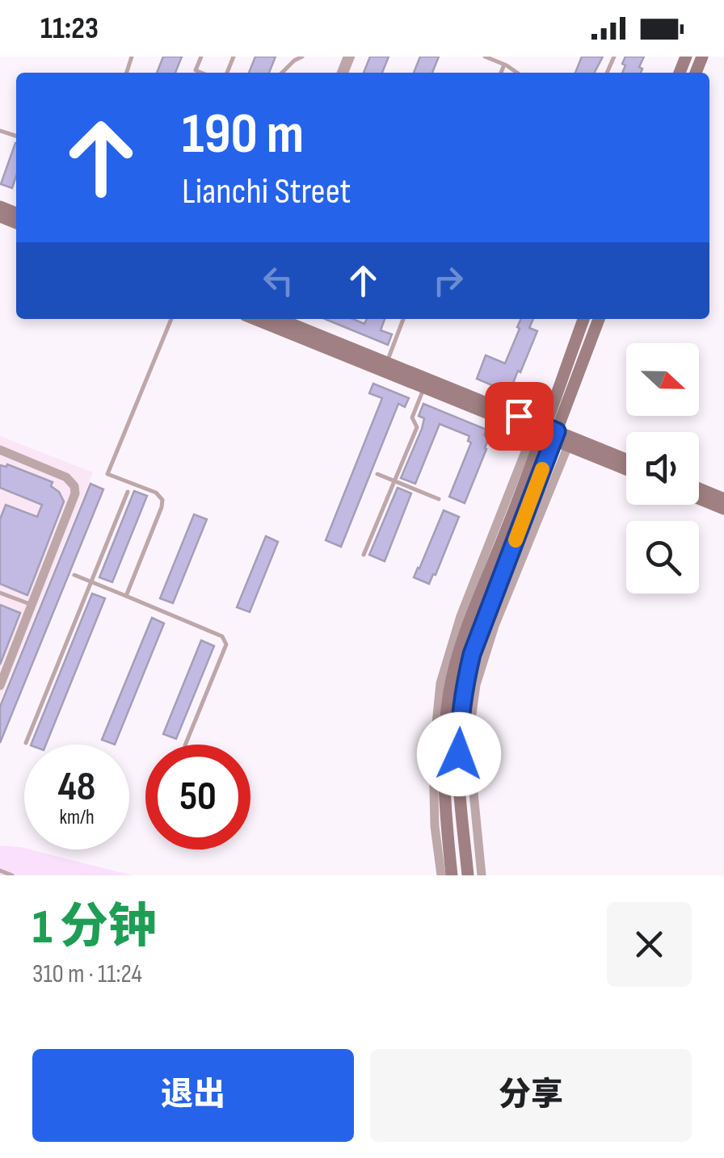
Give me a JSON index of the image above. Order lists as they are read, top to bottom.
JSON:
{
  "north": "right",
  "page": {
    "status": "11:23",
    "turn": ["190 m", "Lianchi Street"],
    "speed": "48 km/h",
    "limit": "50",
    "heading": ["1 分钟", "310 m · 11:24"],
    "buttons": ["退出", "分享"]
  }
}
